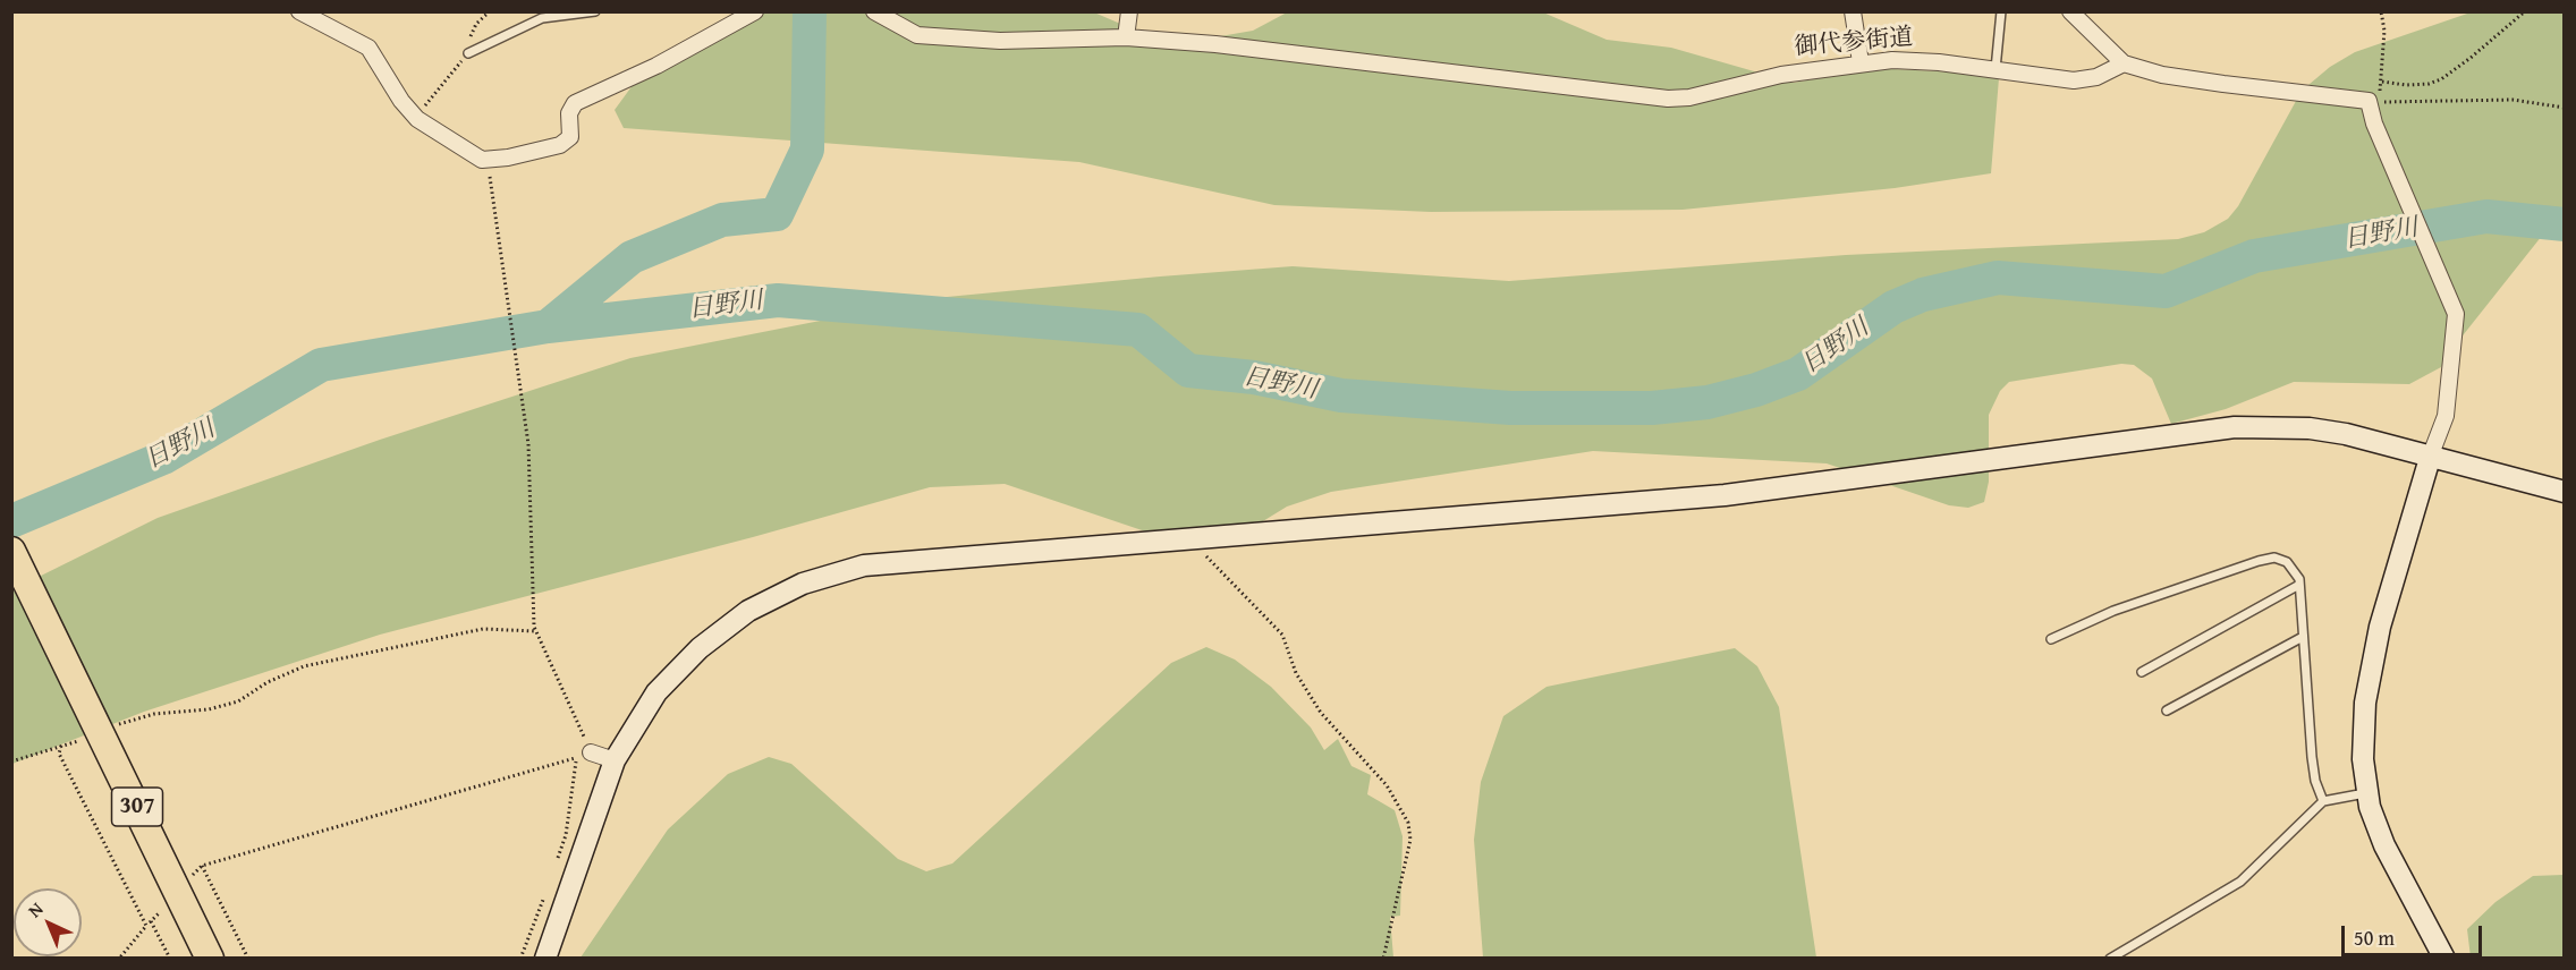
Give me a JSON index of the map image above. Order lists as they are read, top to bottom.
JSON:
{
  "streets": {
    "highway": ["307"],
    "street": ["御代参街道"]
  },
  "water": ["日野川"],
  "scale_bar": "50 m",
  "north": "top left"
}
